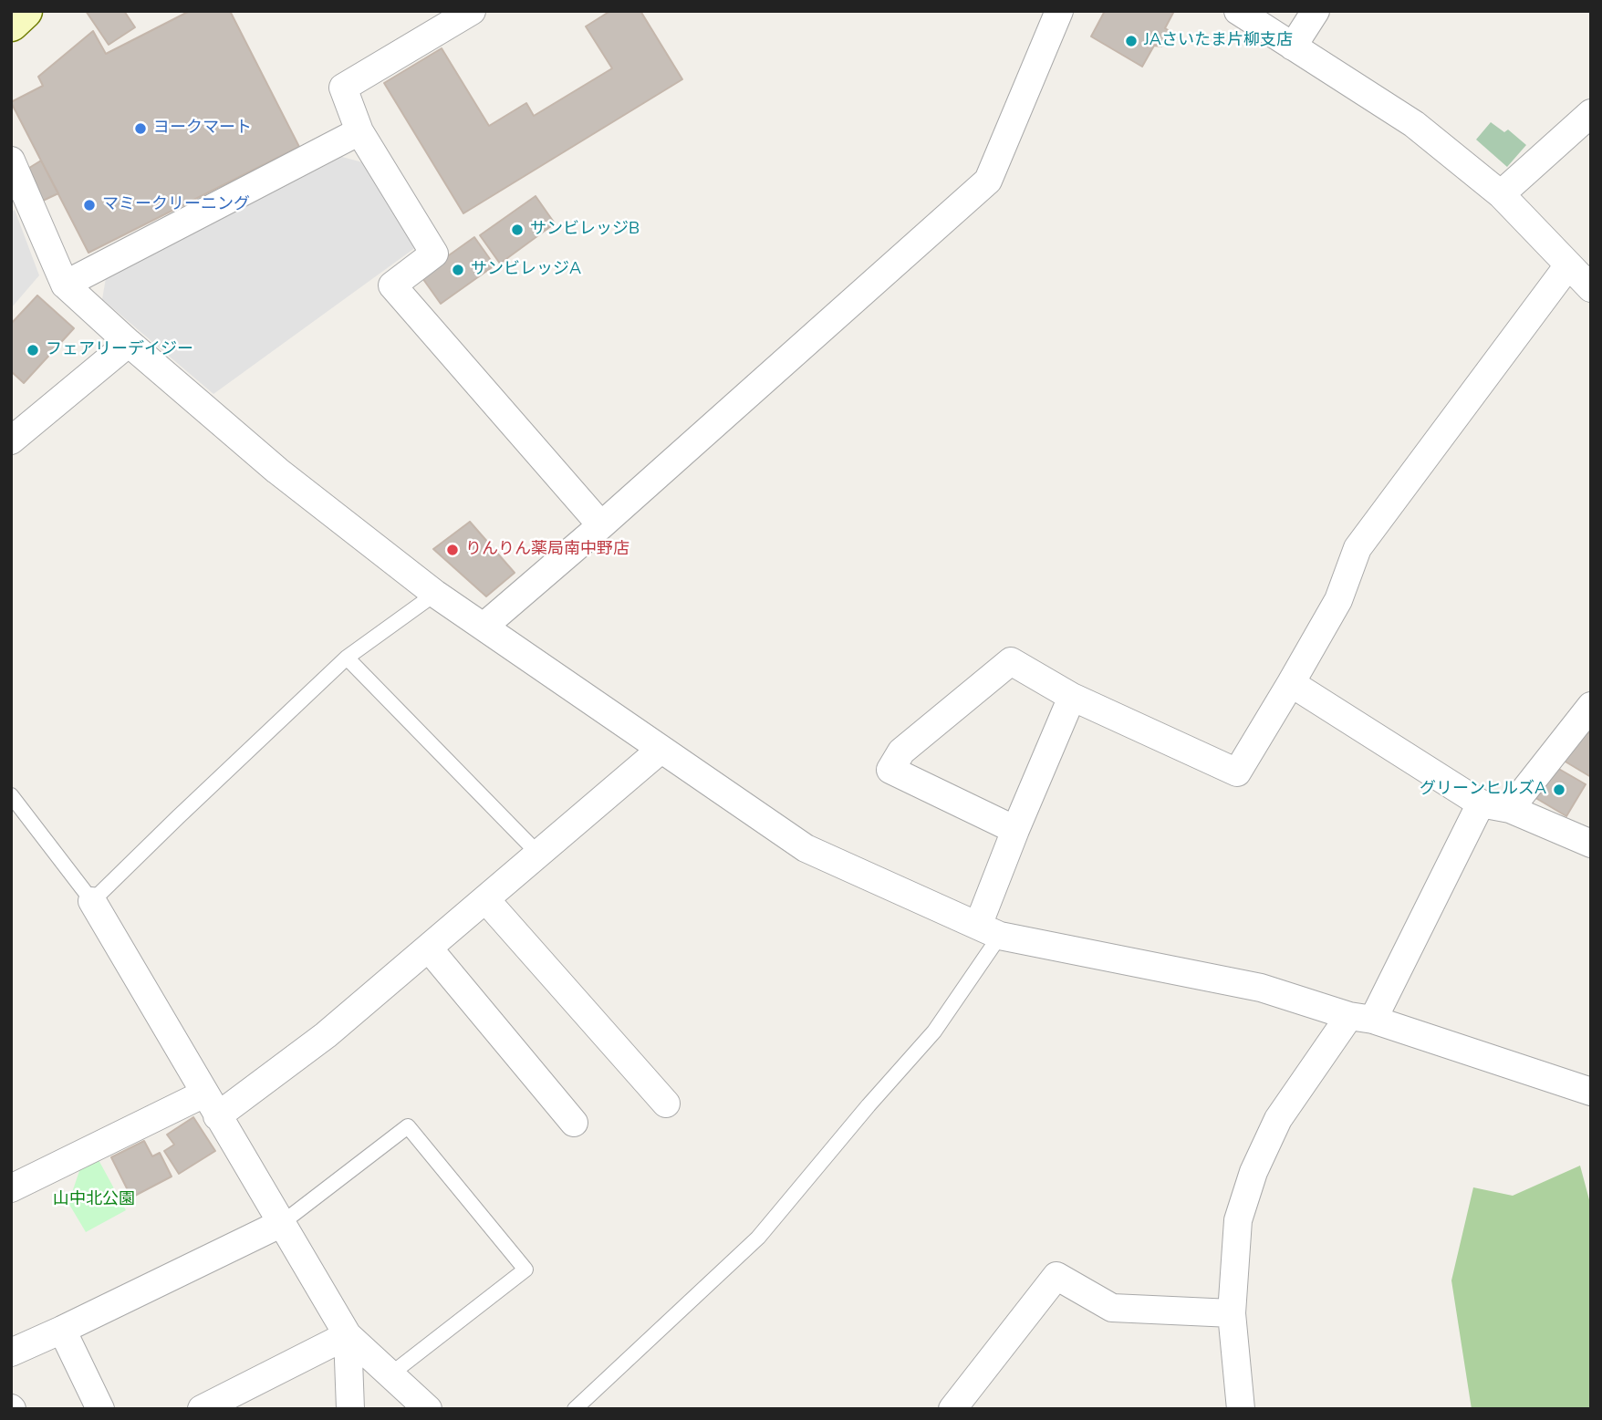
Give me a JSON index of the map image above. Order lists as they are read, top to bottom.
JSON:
{
  "parks": ["山中北公園"],
  "places": [
    "JAさいたま片柳支店",
    "ヨークマート",
    "マミークリーニング",
    "サンビレッジB",
    "サンビレッジA",
    "フェアリーデイジー",
    "りんりん薬局南中野店",
    "グリーンヒルズA"
  ]
}
